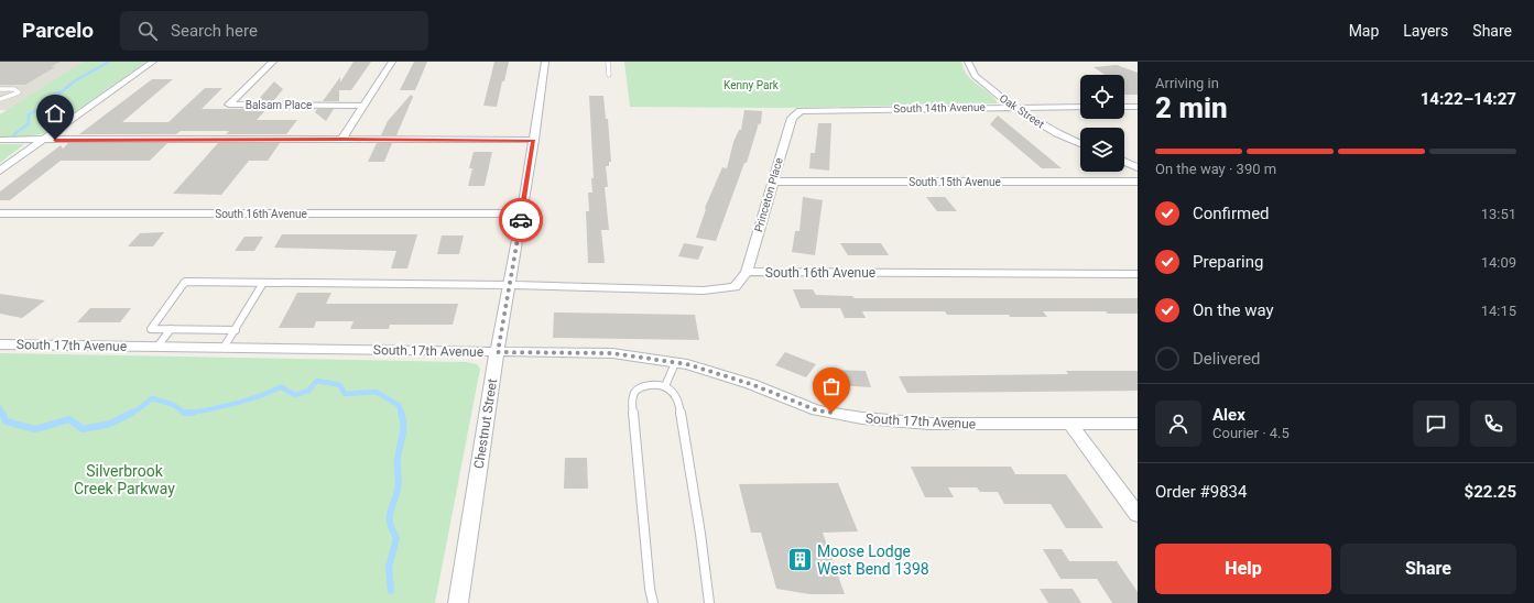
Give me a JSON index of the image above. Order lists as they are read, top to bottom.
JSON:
{
  "streets": {
    "street": [
      "Balsam Place",
      "South 14th Avenue",
      "Oak Street",
      "South 15th Avenue",
      "Princeton Place",
      "South 16th Avenue",
      "South 17th Avenue",
      "Chestnut Street"
    ]
  },
  "crossings": [
    ["South 14th Avenue", "Oak Street"],
    ["South 14th Avenue", "Princeton Place"],
    ["South 15th Avenue", "Princeton Place"],
    ["Princeton Place", "South 16th Avenue"],
    ["South 16th Avenue", "Chestnut Street"],
    ["South 17th Avenue", "Chestnut Street"]
  ],
  "parks": ["Kenny Park", "Silverbrook Creek Parkway"],
  "places": {
    "building": ["Moose Lodge West Bend 1398"]
  },
  "page": {
    "header": "Parcelo",
    "search": "Search here",
    "nav": ["Map", "Layers", "Share"],
    "heading": ["2 min", "Arriving in", "14:22–14:27"],
    "panel": [
      "Alex",
      "Courier · 4.5",
      "Order #9834",
      "$22.25"
    ],
    "bar": "On the way · 390 m",
    "list": [
      ["Confirmed", "13:51"],
      ["Preparing", "14:09"],
      ["On the way", "14:15"],
      "Delivered"
    ],
    "buttons": ["Help", "Share"]
  }
}
